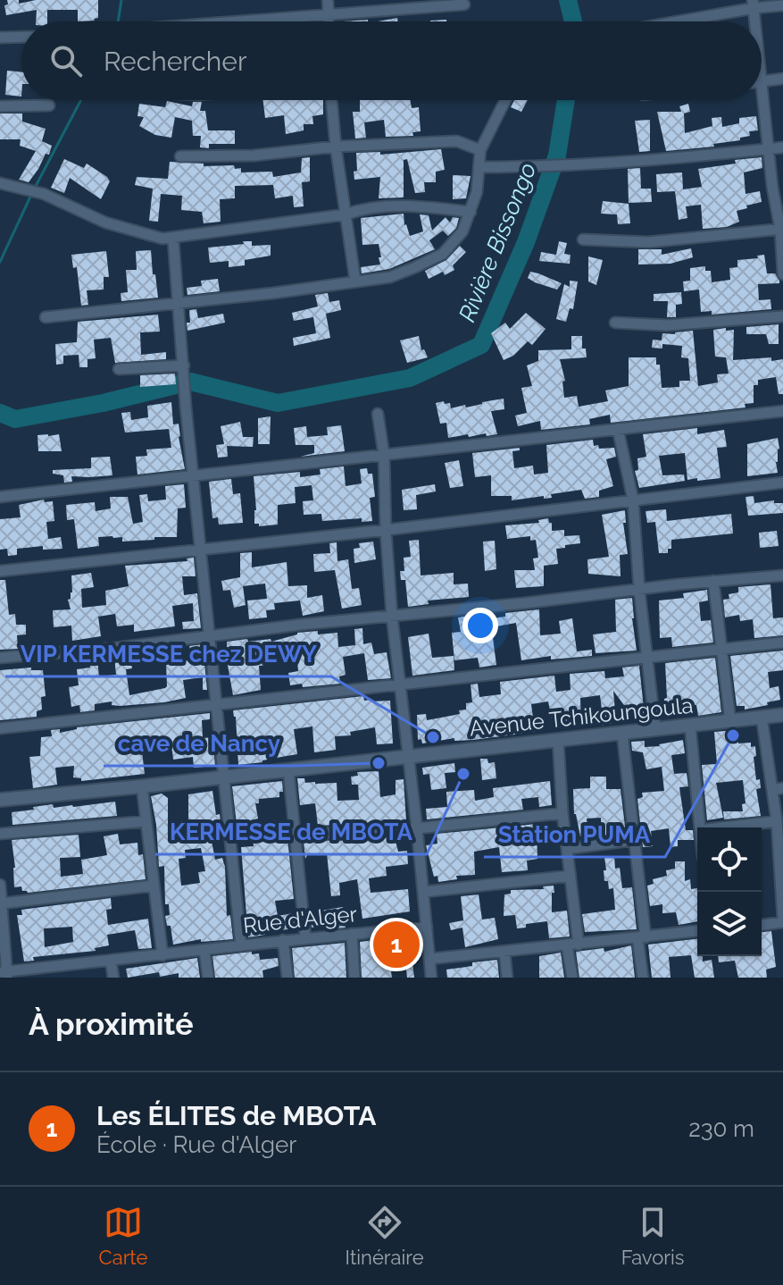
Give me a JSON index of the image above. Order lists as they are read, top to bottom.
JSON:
{
  "streets": {
    "street": ["Avenue Tchikoungoula", "Rue d'Alger"]
  },
  "water": ["Rivière Bissongo"],
  "places": [
    "Station PUMA",
    "VIP KERMESSE chez DEWY",
    "cave de Nancy",
    "KERMESSE de MBOTA"
  ],
  "page": {
    "search": "Rechercher",
    "pins": "1",
    "heading": "À proximité",
    "list": [
      {
        "mark": "1",
        "name": "Les ÉLITES de MBOTA",
        "note": "École · Rue d'Alger",
        "value": "230 m"
      }
    ],
    "nav": ["Carte", "Itinéraire", "Favoris"]
  }
}
